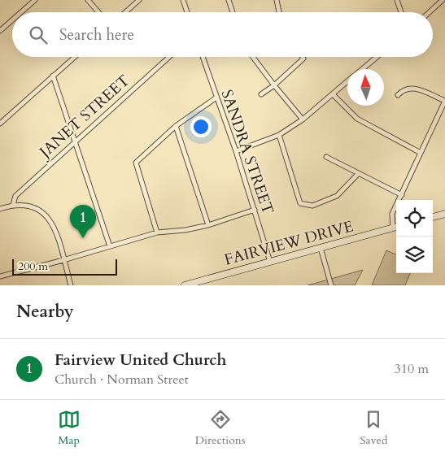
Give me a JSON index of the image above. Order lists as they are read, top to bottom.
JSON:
{
  "streets": {
    "main road": ["FAIRVIEW DRIVE"],
    "street": ["JANET STREET", "SANDRA STREET"]
  },
  "crossings": [
    ["SANDRA STREET", "FAIRVIEW DRIVE"]
  ],
  "scale_bar": "200 m",
  "north": "top",
  "page": {
    "search": "Search here",
    "pins": "1",
    "scale": "200 m",
    "heading": "Nearby",
    "list": [
      {
        "mark": "1",
        "name": "Fairview United Church",
        "note": "Church · Norman Street",
        "value": "310 m"
      }
    ],
    "nav": ["Map", "Directions", "Saved"]
  }
}
